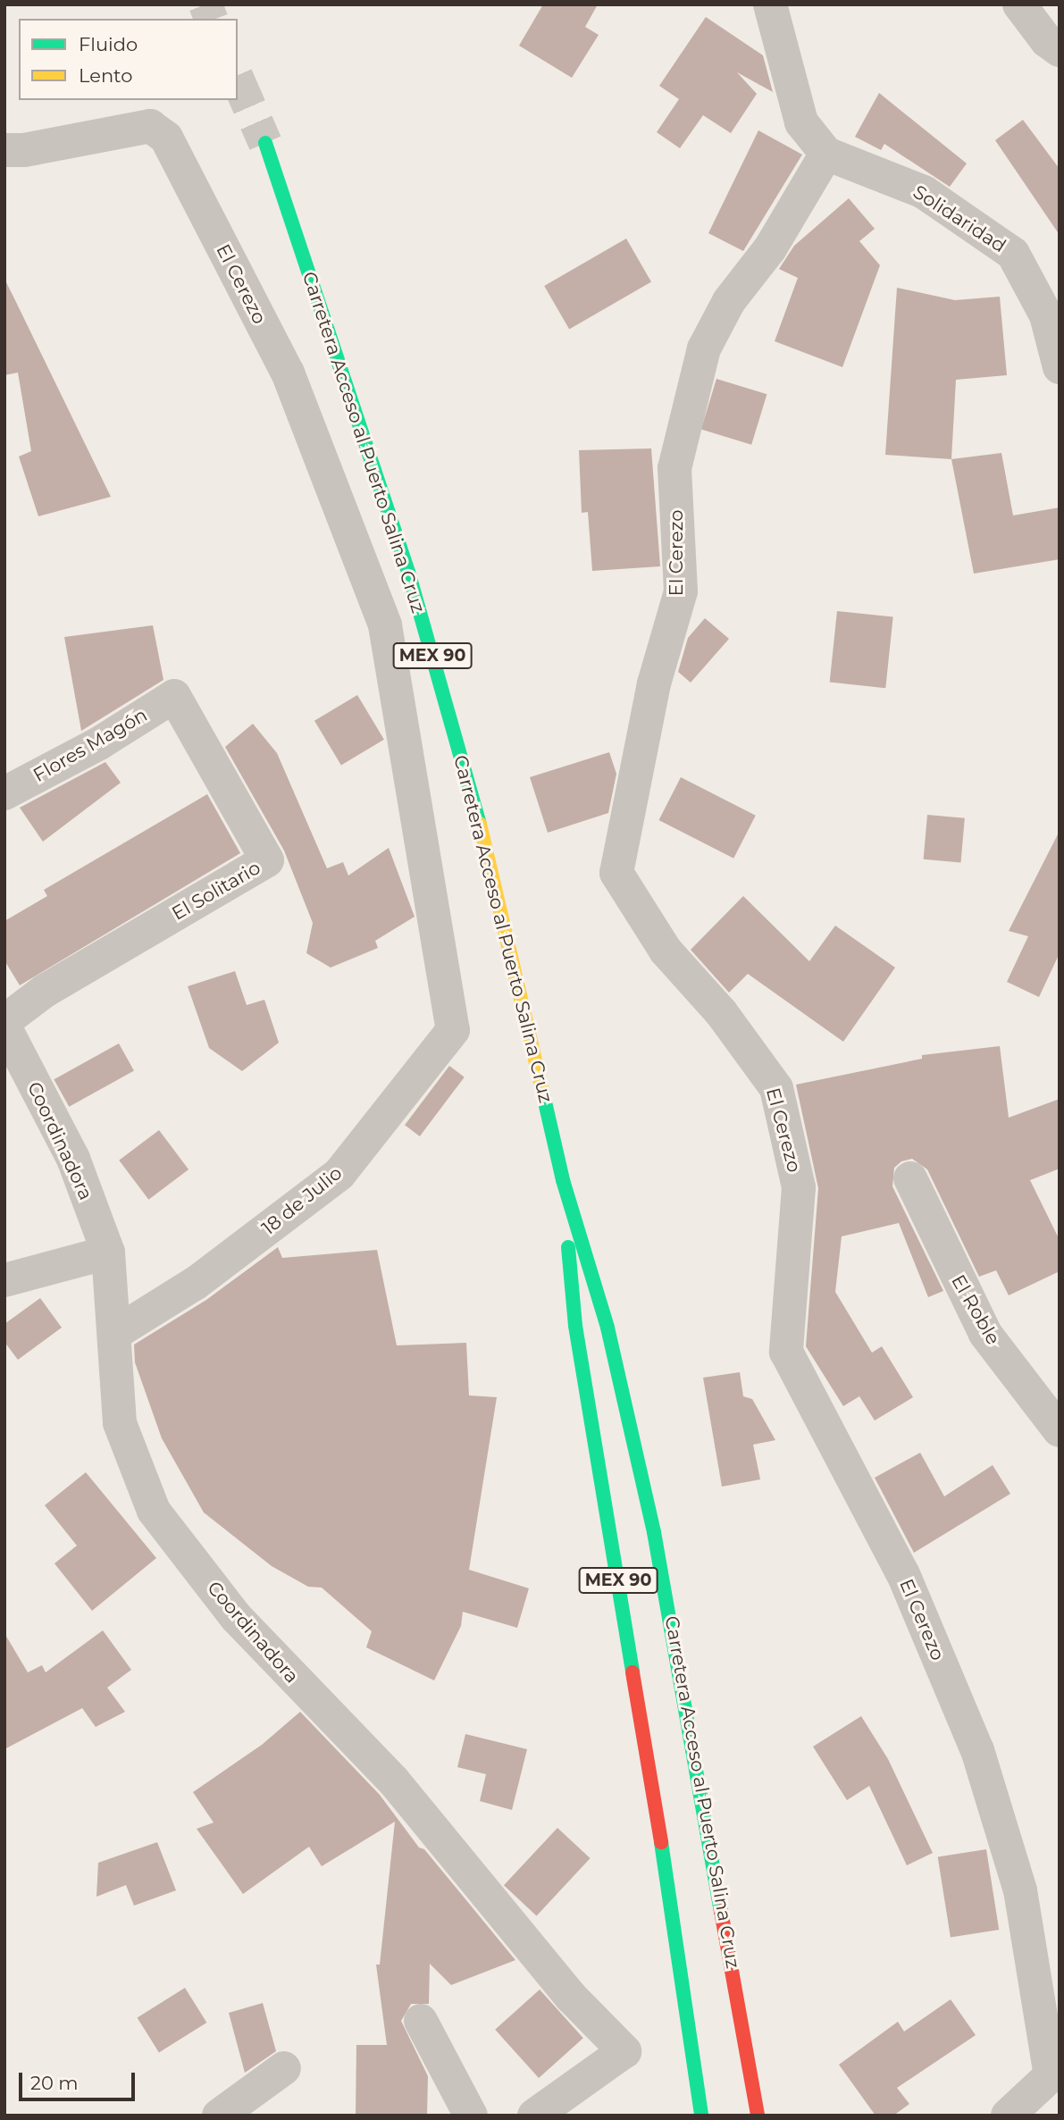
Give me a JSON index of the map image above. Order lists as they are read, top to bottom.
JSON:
{
  "streets": {
    "main road": ["Carretera Acceso al Puerto Salina Cruz", "MEX 90"],
    "street": [
      "Solidaridad",
      "El Cerezo",
      "Flores Magón",
      "El Solitario",
      "Coordinadora",
      "18 de Julio",
      "El Roble"
    ]
  },
  "crossings": [
    ["Solidaridad", "El Cerezo"],
    ["El Cerezo", "18 de Julio"],
    ["Flores Magón", "El Solitario"],
    ["Coordinadora", "18 de Julio"]
  ],
  "legend": ["Fluido", "Lento"],
  "scale_bar": "20 m"
}
